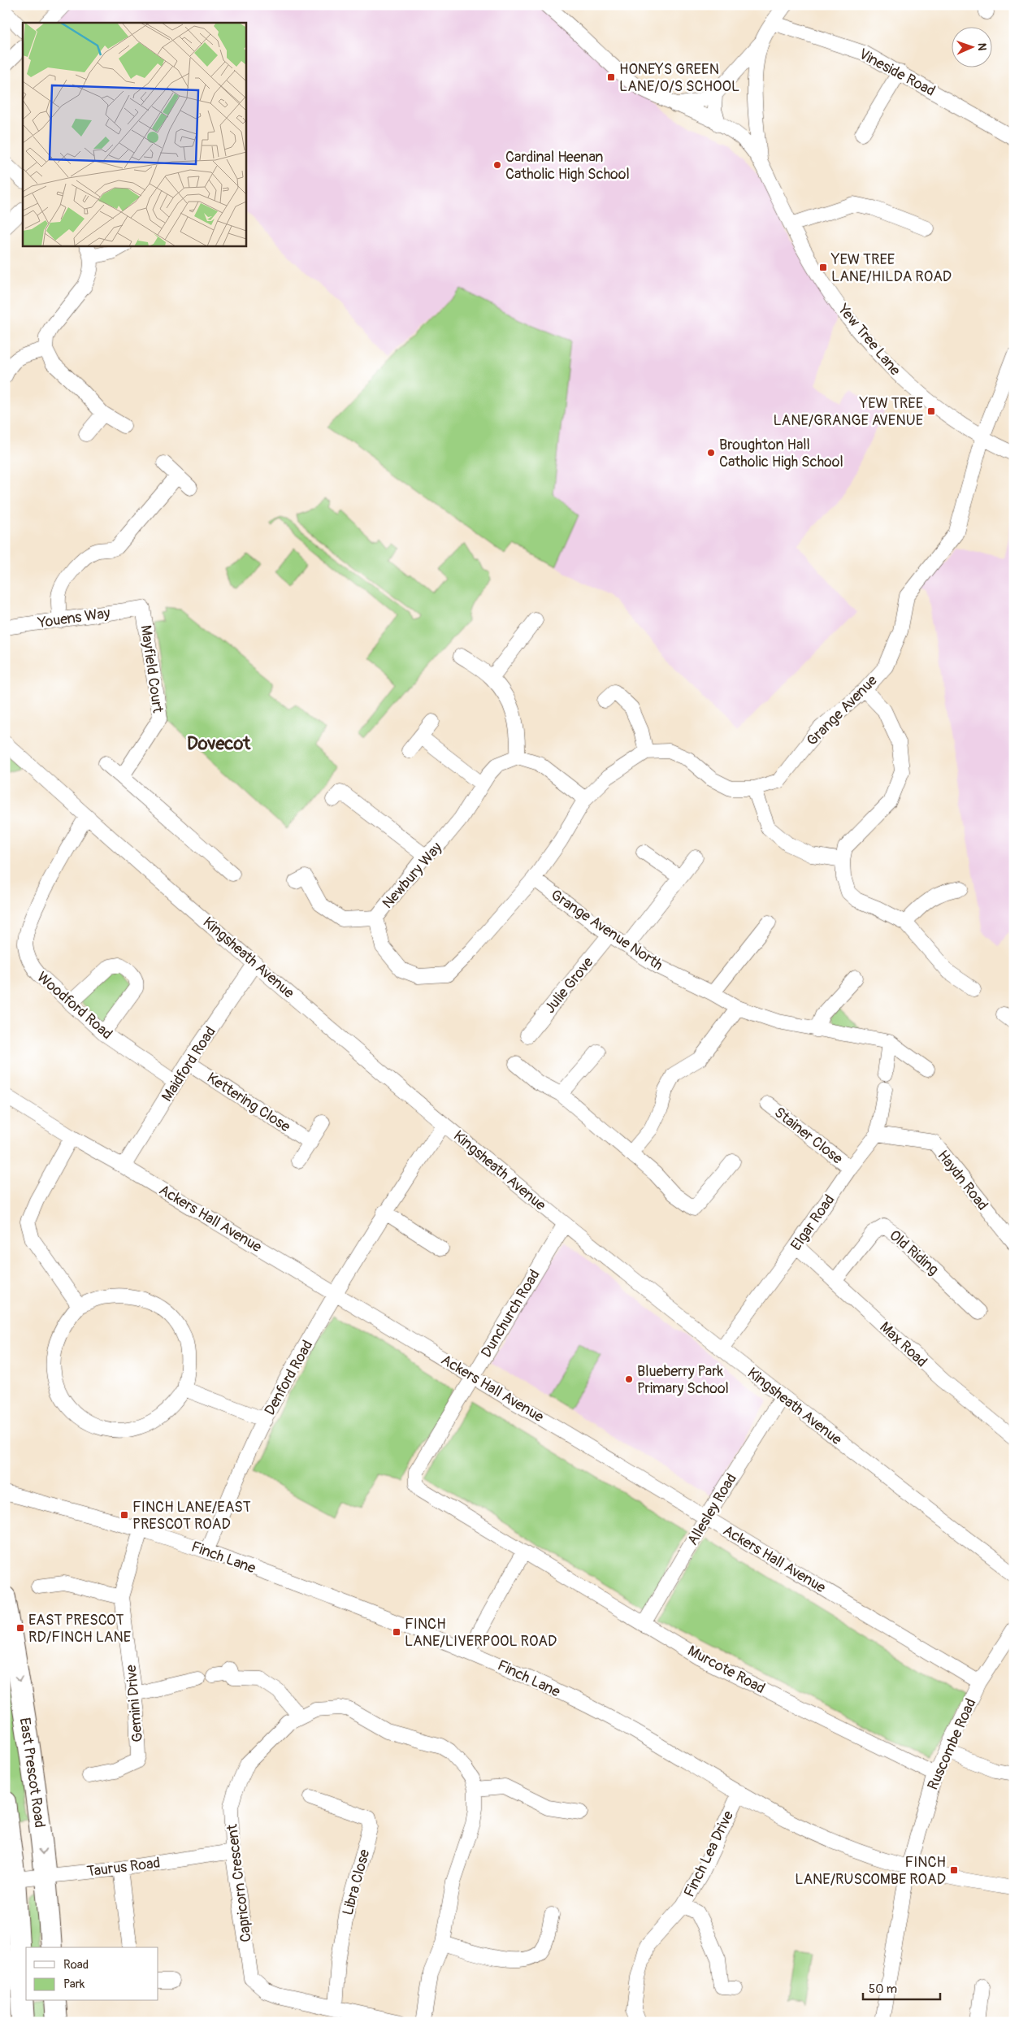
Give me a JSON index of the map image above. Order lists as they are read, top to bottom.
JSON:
{
  "streets": {
    "highway": ["East Prescot Road"],
    "street": [
      "Vineside Road",
      "Yew Tree Lane",
      "Youens Way",
      "Mayfield Court",
      "Grange Avenue",
      "Newbury Way",
      "Grange Avenue North",
      "Kingsheath Avenue",
      "Julie Grove",
      "Woodford Road",
      "Maidford Road",
      "Kettering Close",
      "Stainer Close",
      "Haydn Road",
      "Ackers Hall Avenue",
      "Elgar Road",
      "Old Riding",
      "Dunchurch Road",
      "Max Road",
      "Denford Road",
      "Allesley Road",
      "Finch Lane",
      "Murcote Road",
      "Gemini Drive",
      "Ruscombe Road",
      "Finch Lea Drive",
      "Taurus Road",
      "Libra Close",
      "Capricorn Crescent"
    ]
  },
  "crossings": [
    ["Yew Tree Lane", "Grange Avenue"],
    ["Youens Way", "Mayfield Court"],
    ["Newbury Way", "Grange Avenue North"],
    ["Grange Avenue North", "Julie Grove"],
    ["Kingsheath Avenue", "Woodford Road"],
    ["Kingsheath Avenue", "Maidford Road"],
    ["Kingsheath Avenue", "Elgar Road"],
    ["Kingsheath Avenue", "Dunchurch Road"],
    ["Kingsheath Avenue", "Denford Road"],
    ["Kingsheath Avenue", "Allesley Road"],
    ["Woodford Road", "Maidford Road"],
    ["Maidford Road", "Kettering Close"],
    ["Maidford Road", "Ackers Hall Avenue"],
    ["Stainer Close", "Elgar Road"],
    ["Haydn Road", "Elgar Road"],
    ["Ackers Hall Avenue", "Dunchurch Road"],
    ["Ackers Hall Avenue", "Denford Road"],
    ["Ackers Hall Avenue", "Allesley Road"],
    ["Ackers Hall Avenue", "Ruscombe Road"],
    ["Elgar Road", "Max Road"],
    ["Old Riding", "Max Road"],
    ["Dunchurch Road", "Murcote Road"],
    ["Denford Road", "Finch Lane"],
    ["Allesley Road", "Murcote Road"],
    ["Finch Lane", "Gemini Drive"],
    ["Finch Lane", "Ruscombe Road"],
    ["Finch Lane", "Finch Lea Drive"],
    ["Murcote Road", "Ruscombe Road"],
    ["East Prescot Road", "Taurus Road"],
    ["Taurus Road", "Capricorn Crescent"],
    ["Libra Close", "Capricorn Crescent"]
  ],
  "one_way": ["East Prescot Road"],
  "districts": ["Dovecot"],
  "places": {
    "transit": [
      "HONEYS GREEN LANE/O/S SCHOOL",
      "YEW TREE LANE/HILDA ROAD",
      "YEW TREE LANE/GRANGE AVENUE",
      "FINCH LANE/EAST PRESCOT ROAD",
      "EAST PRESCOT RD/FINCH LANE",
      "FINCH LANE/LIVERPOOL ROAD",
      "FINCH LANE/RUSCOMBE ROAD"
    ],
    "other": ["Cardinal Heenan Catholic High School", "Broughton Hall Catholic High School", "Blueberry Park Primary School"]
  },
  "legend": ["Road", "Park"],
  "scale_bar": "50 m",
  "north": "right"
}
